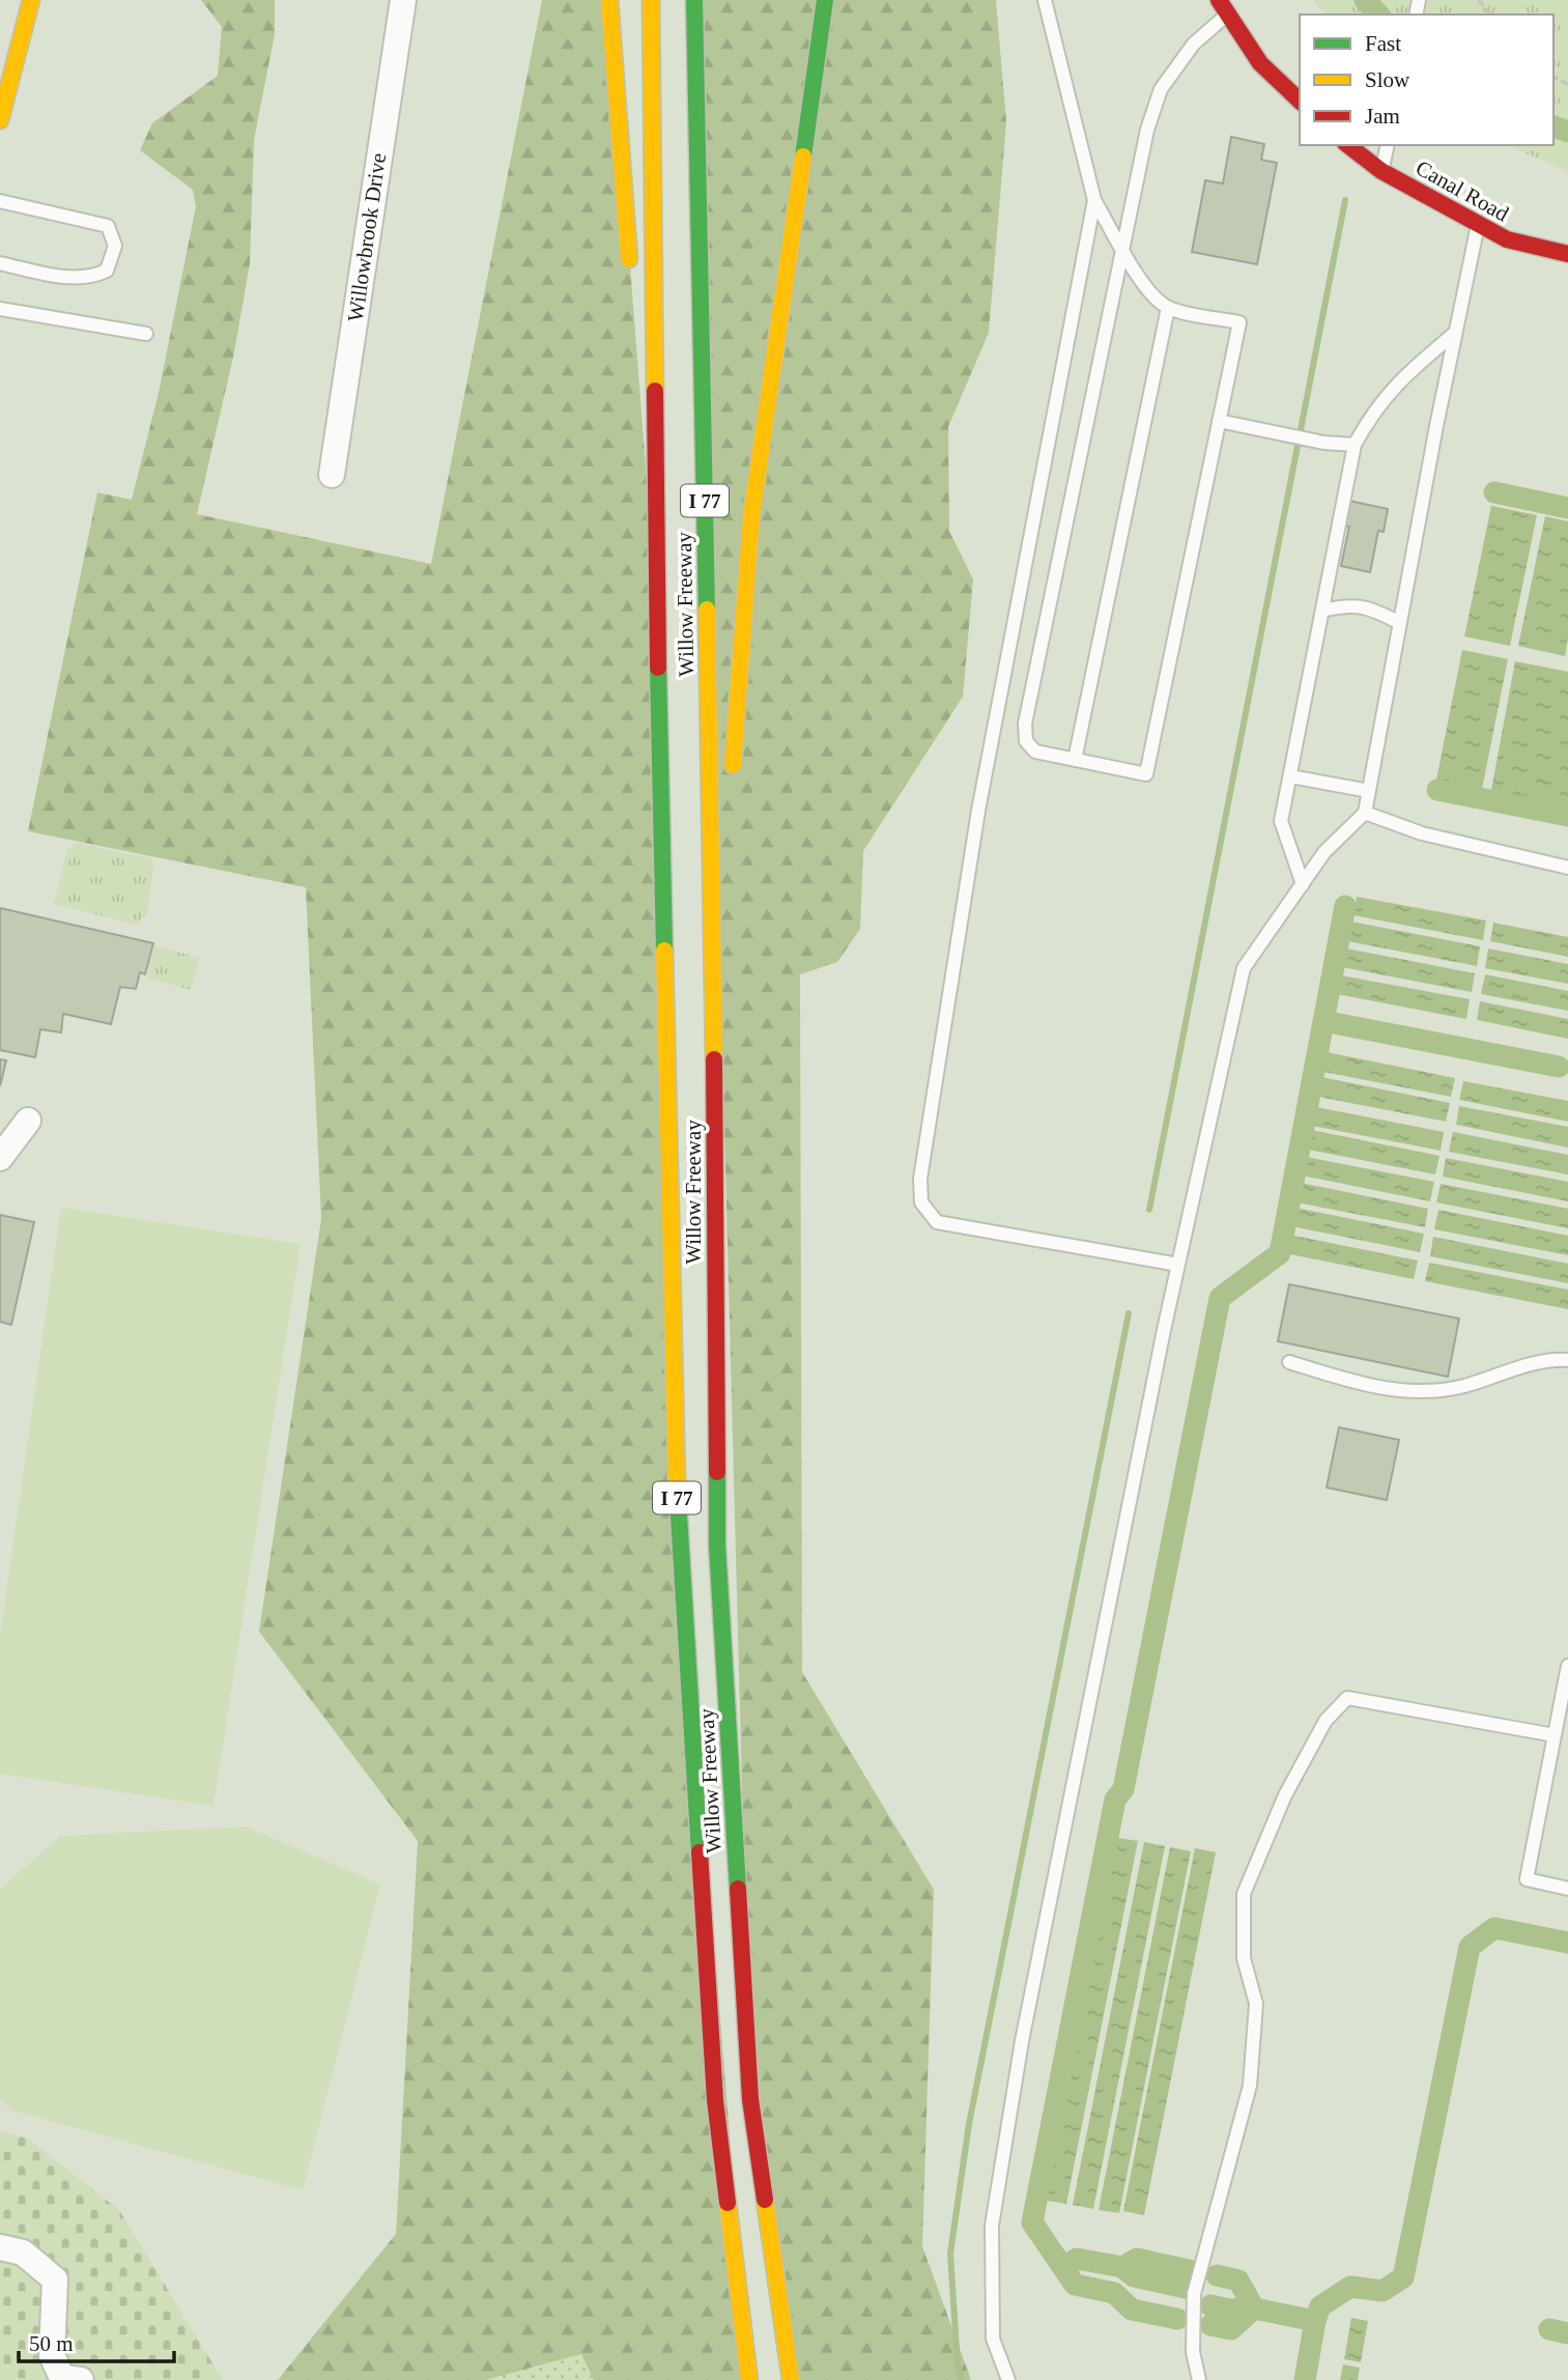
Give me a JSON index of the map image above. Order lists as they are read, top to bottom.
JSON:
{
  "streets": {
    "main road": ["Canal Road", "I 77", "Willow Freeway"],
    "street": ["Willowbrook Drive"]
  },
  "legend": ["Fast", "Slow", "Jam"],
  "scale_bar": "50 m"
}
